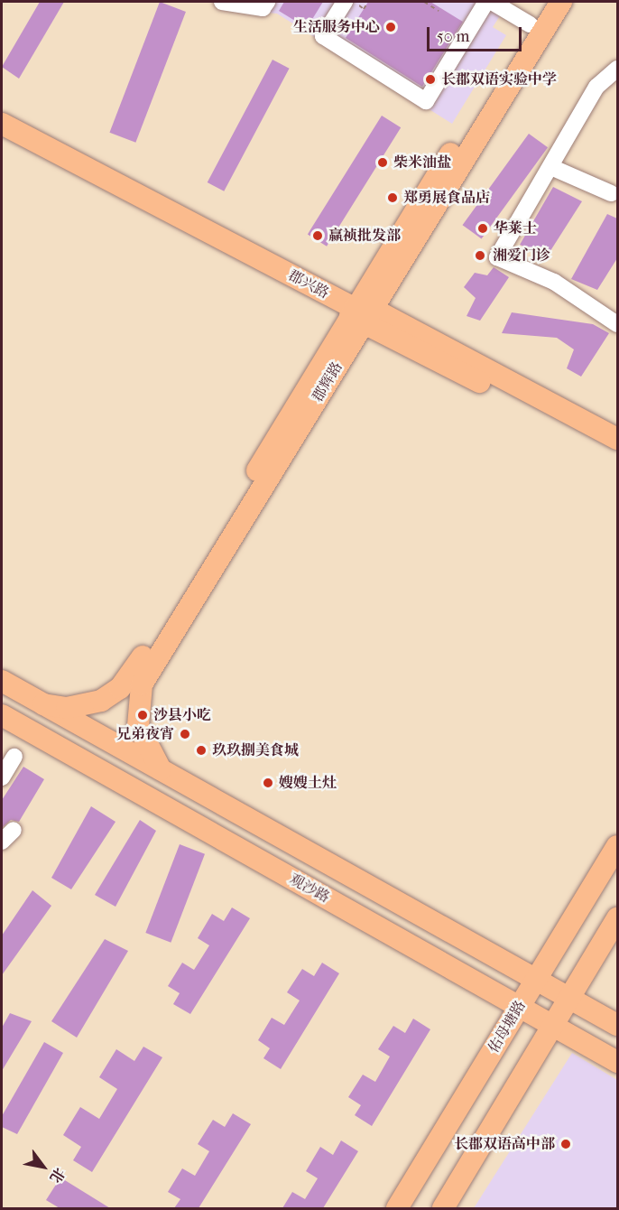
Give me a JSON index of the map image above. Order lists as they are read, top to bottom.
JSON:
{
  "streets": {
    "main road": [
      "郡兴路",
      "郡辉路",
      "观沙路",
      "佑母塘路"
    ]
  },
  "crossings": [
    ["郡兴路", "郡辉路"],
    ["观沙路", "佑母塘路"]
  ],
  "places": [
    "生活服务中心",
    "长郡双语实验中学",
    "柴米油盐",
    "郑勇展食品店",
    "华莱士",
    "赢祯批发部",
    "湘爱门诊",
    "沙县小吃",
    "兄弟夜宵",
    "玖玖捌美食城",
    "嫂嫂土灶",
    "长郡双语高中部"
  ],
  "scale_bar": "50 m",
  "north": "bottom right"
}
